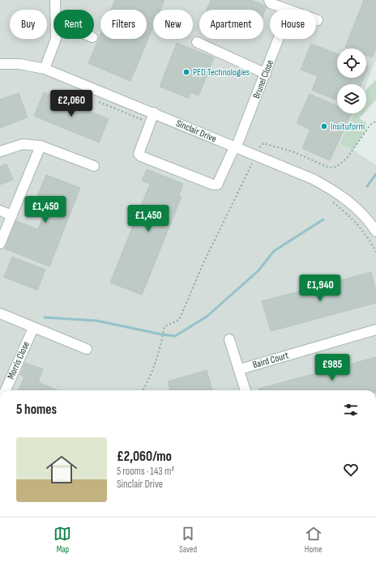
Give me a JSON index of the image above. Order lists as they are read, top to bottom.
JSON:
{
  "streets": {
    "street": [
      "Brunel Close",
      "Sinclair Drive",
      "Morris Close",
      "Baird Court"
    ]
  },
  "crossings": [
    ["Brunel Close", "Sinclair Drive"]
  ],
  "places": ["PED Technologies", "Insituform"],
  "page": {
    "chip": [
      "Buy",
      "Rent",
      "Filters",
      "New",
      "Apartment",
      "House"
    ],
    "price": [
      "£2,060",
      "£1,450",
      "£1,450",
      "£1,940",
      "£985"
    ],
    "heading": "5 homes",
    "list": [
      {
        "name": "£2,060/mo",
        "note": "5 rooms · 143 m² · Sinclair Drive"
      }
    ],
    "tabs": ["Map", "Saved", "Home"]
  }
}
